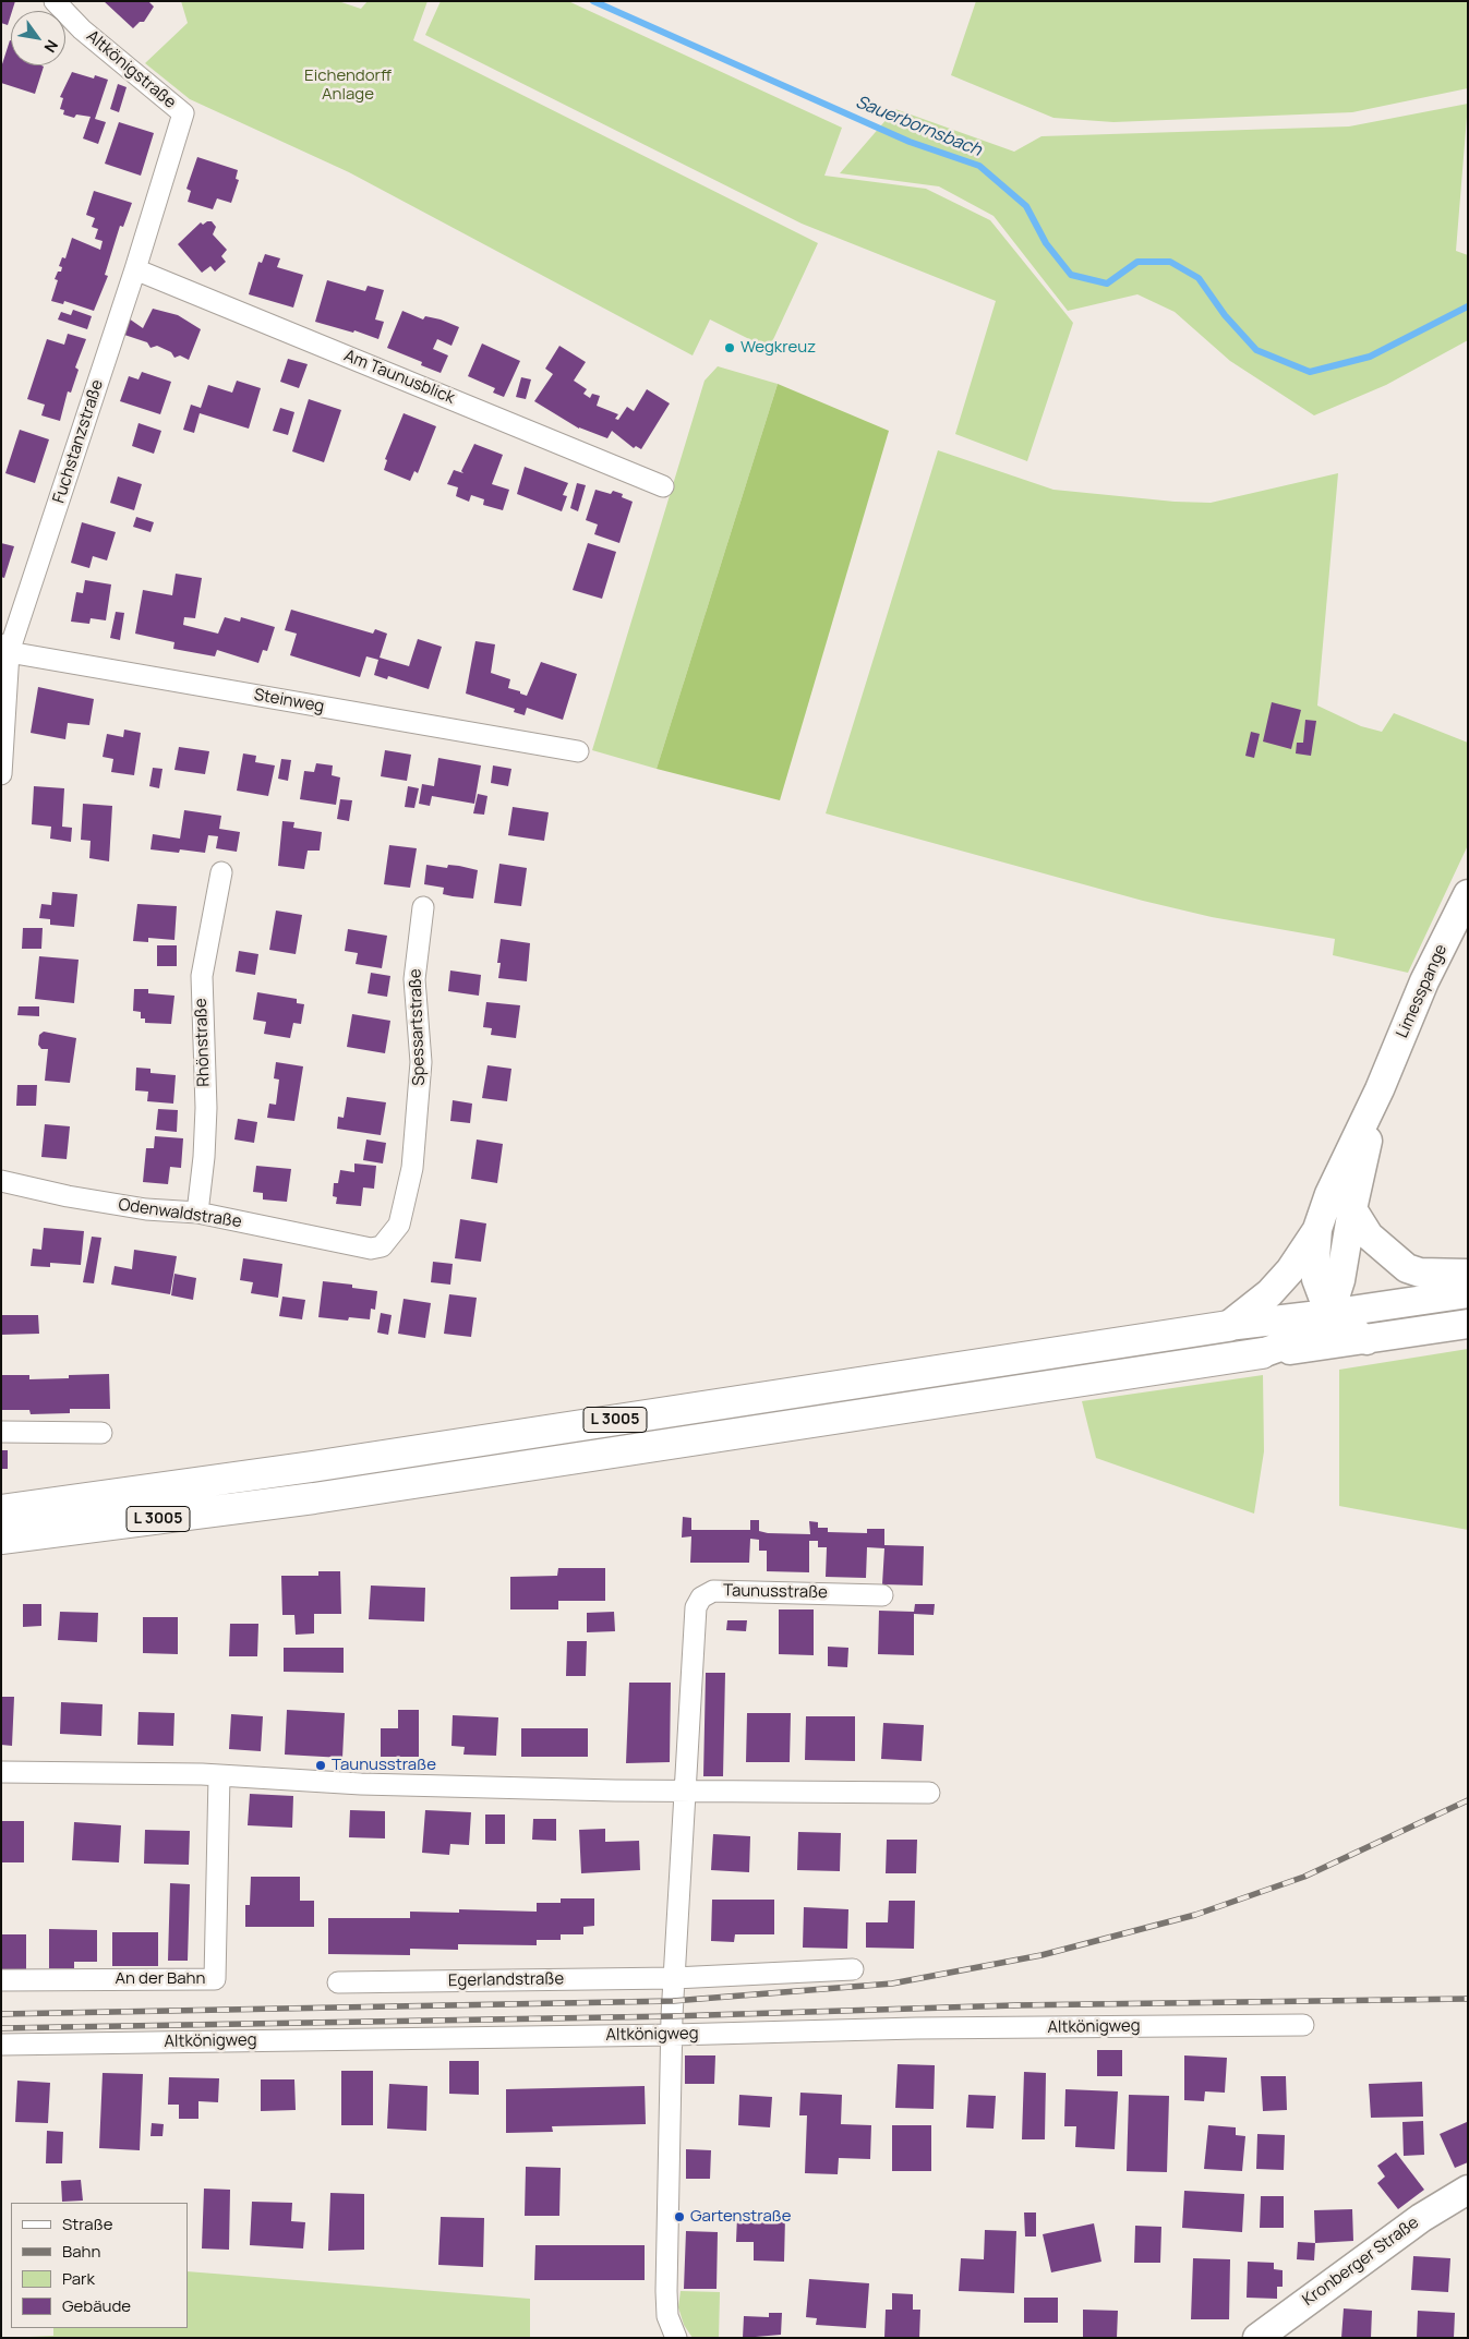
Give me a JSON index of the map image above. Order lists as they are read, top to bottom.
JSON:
{
  "streets": {
    "highway": ["L 3005"],
    "main road": ["Limesspange", "Kronberger Straße"],
    "street": [
      "Altkönigstraße",
      "Am Taunusblick",
      "Fuchstanzstraße",
      "Steinweg",
      "Spessartstraße",
      "Rhönstraße",
      "Odenwaldstraße",
      "Taunusstraße",
      "An der Bahn",
      "Egerlandstraße",
      "Altkönigweg"
    ]
  },
  "crossings": [
    ["Altkönigstraße", "Fuchstanzstraße"],
    ["Am Taunusblick", "Fuchstanzstraße"],
    ["Fuchstanzstraße", "Steinweg"],
    ["Spessartstraße", "Odenwaldstraße"],
    ["Rhönstraße", "Odenwaldstraße"],
    ["Taunusstraße", "Egerlandstraße"],
    ["Taunusstraße", "Altkönigweg"]
  ],
  "water": ["Sauerbornsbach"],
  "parks": ["Eichendorff Anlage"],
  "places": ["Wegkreuz", "Taunusstraße", "Gartenstraße"],
  "legend": [
    "Straße",
    "Bahn",
    "Park",
    "Gebäude"
  ],
  "north": "bottom right"
}
